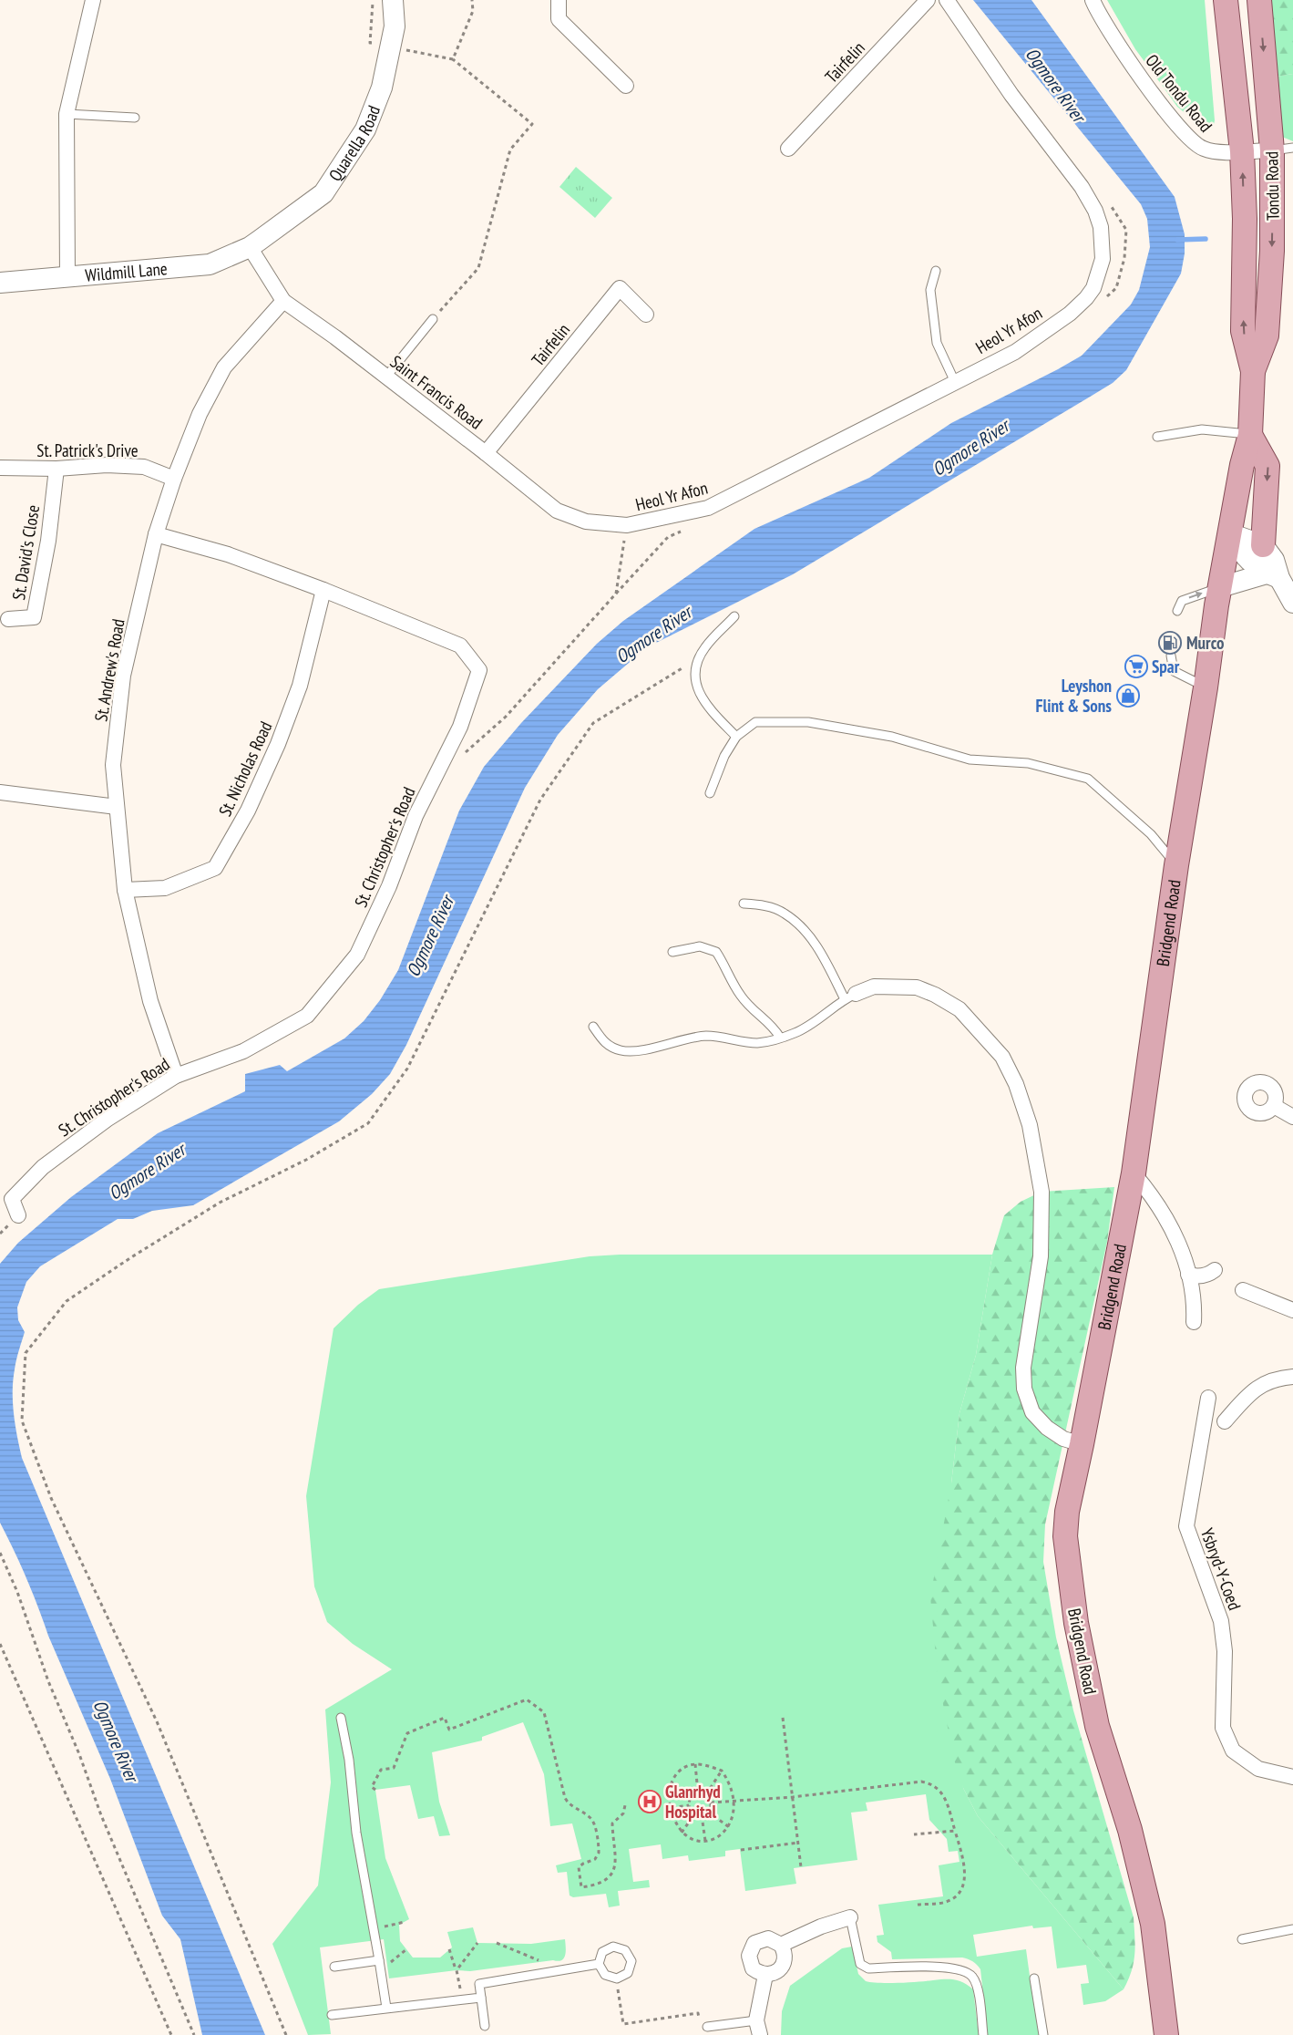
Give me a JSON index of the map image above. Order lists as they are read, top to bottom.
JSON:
{
  "streets": {
    "main road": ["Tondu Road", "Bridgend Road"],
    "street": [
      "Tairfelin",
      "Old Tondu Road",
      "Quarella Road",
      "Wildmill Lane",
      "Heol Yr Afon",
      "Saint Francis Road",
      "St. Patrick's Drive",
      "St. David's Close",
      "St. Andrew's Road",
      "St. Nicholas Road",
      "St. Christopher's Road",
      "Ysbryd-Y-Coed"
    ]
  },
  "crossings": [
    ["Tairfelin", "Saint Francis Road"],
    ["Old Tondu Road", "Tondu Road"],
    ["Quarella Road", "Wildmill Lane"],
    ["Quarella Road", "Saint Francis Road"],
    ["Tondu Road", "Bridgend Road"],
    ["Wildmill Lane", "Saint Francis Road"],
    ["Heol Yr Afon", "Saint Francis Road"],
    ["Saint Francis Road", "St. Andrew's Road"],
    ["St. Patrick's Drive", "St. David's Close"],
    ["St. Patrick's Drive", "St. Andrew's Road"],
    ["St. Andrew's Road", "St. Nicholas Road"],
    ["St. Andrew's Road", "St. Christopher's Road"],
    ["St. Nicholas Road", "St. Christopher's Road"]
  ],
  "water": ["Ogmore River"],
  "places": {
    "fuel station": ["Murco"],
    "supermarket": ["Spar"],
    "shop": ["Leyshon Flint & Sons"],
    "hospital": ["Glanrhyd Hospital"]
  }
}
